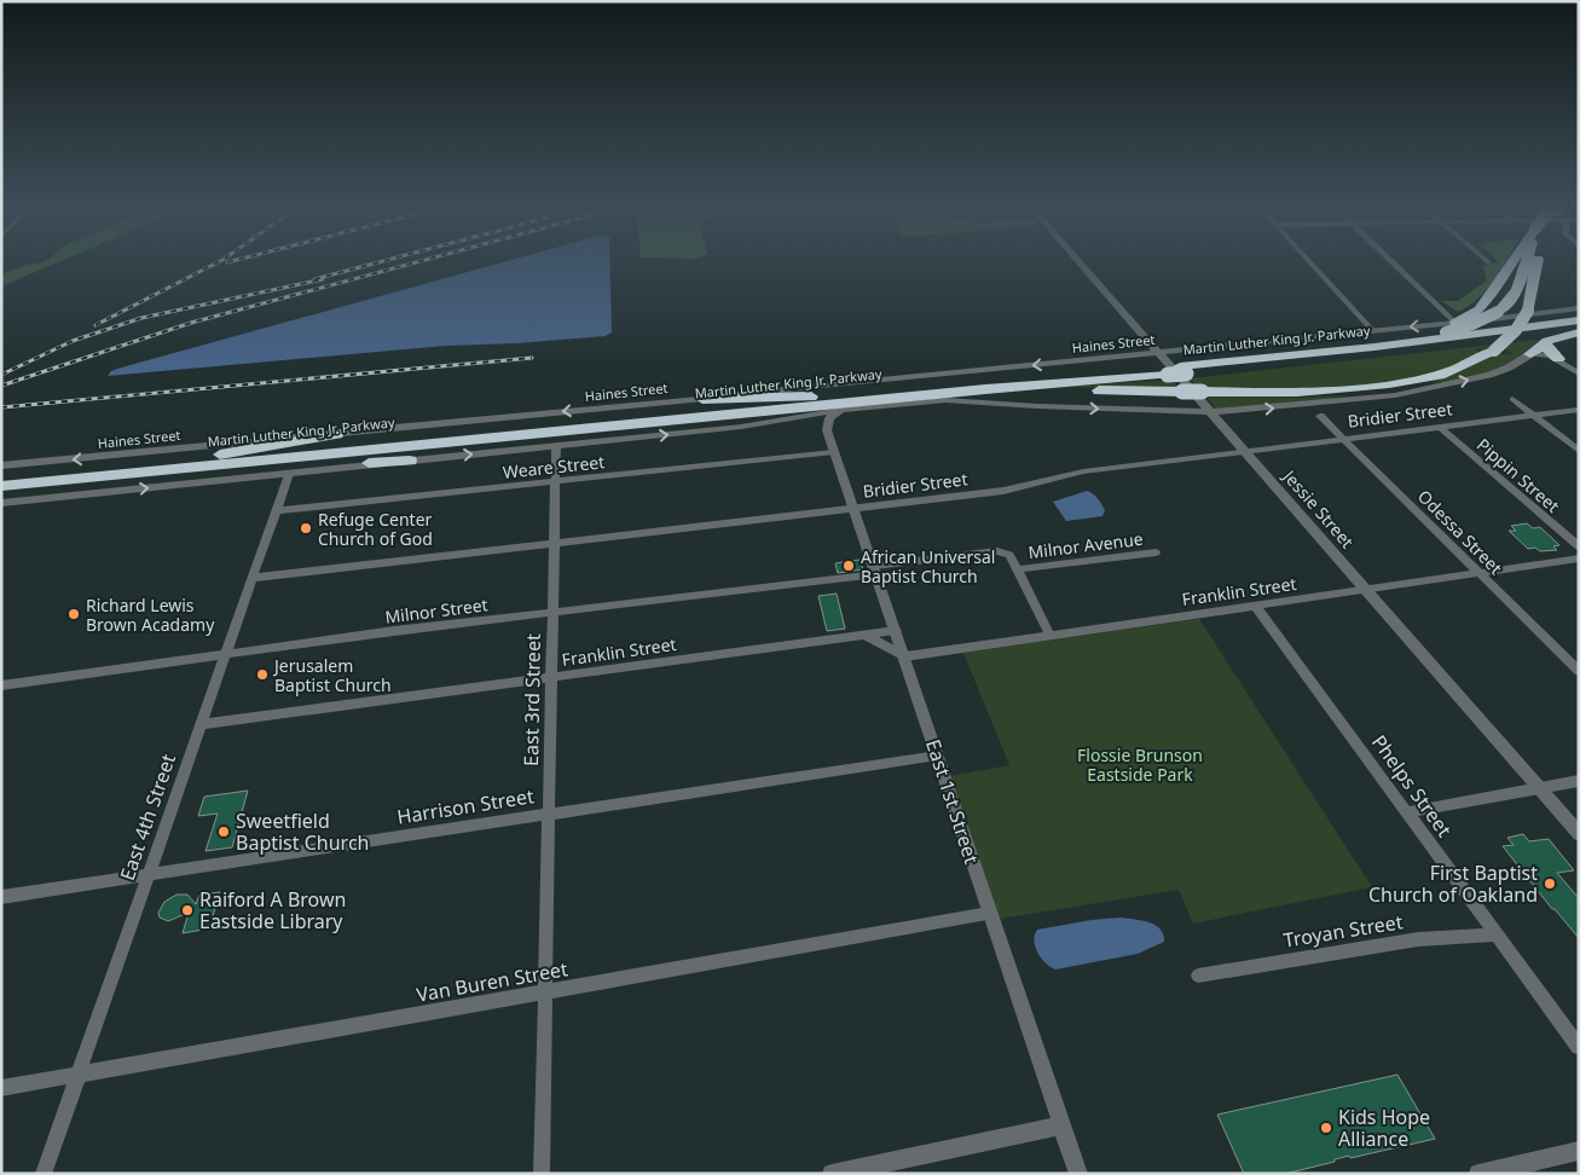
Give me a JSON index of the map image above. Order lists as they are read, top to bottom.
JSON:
{
  "streets": {
    "highway": ["Martin Luther King Jr. Parkway"],
    "street": [
      "Haines Street",
      "Bridier Street",
      "Weare Street",
      "Pippin Street",
      "Jessie Street",
      "Odessa Street",
      "Milnor Avenue",
      "Franklin Street",
      "Milnor Street",
      "East 3rd Street",
      "Phelps Street",
      "East 1st Street",
      "Harrison Street",
      "East 4th Street",
      "Troyan Street",
      "Van Buren Street"
    ]
  },
  "crossings": [
    ["Martin Luther King Jr. Parkway", "Haines Street"],
    ["Martin Luther King Jr. Parkway", "Jessie Street"],
    ["Haines Street", "Jessie Street"],
    ["Bridier Street", "Pippin Street"],
    ["Bridier Street", "Jessie Street"],
    ["Bridier Street", "Odessa Street"],
    ["Bridier Street", "East 3rd Street"],
    ["Bridier Street", "East 1st Street"],
    ["Bridier Street", "East 4th Street"],
    ["Weare Street", "East 3rd Street"],
    ["Weare Street", "East 1st Street"],
    ["Weare Street", "East 4th Street"],
    ["Jessie Street", "Franklin Street"],
    ["Odessa Street", "Franklin Street"],
    ["Milnor Avenue", "Milnor Street"],
    ["Franklin Street", "East 3rd Street"],
    ["Franklin Street", "Phelps Street"],
    ["Franklin Street", "East 1st Street"],
    ["Franklin Street", "East 4th Street"],
    ["Milnor Street", "East 3rd Street"],
    ["Milnor Street", "East 1st Street"],
    ["Milnor Street", "East 4th Street"],
    ["East 3rd Street", "Harrison Street"],
    ["East 3rd Street", "Van Buren Street"],
    ["Phelps Street", "Troyan Street"],
    ["East 1st Street", "Harrison Street"],
    ["East 1st Street", "Van Buren Street"],
    ["Harrison Street", "East 4th Street"],
    ["East 4th Street", "Van Buren Street"]
  ],
  "parks": ["Flossie Brunson Eastside Park"],
  "places": [
    "Refuge Center Church of God",
    "African Universal Baptist Church",
    "Richard Lewis Brown Acadamy",
    "Jerusalem Baptist Church",
    "Sweetfield Baptist Church",
    "First Baptist Church of Oakland",
    "Raiford A Brown Eastside Library",
    "Kids Hope Alliance"
  ]
}
